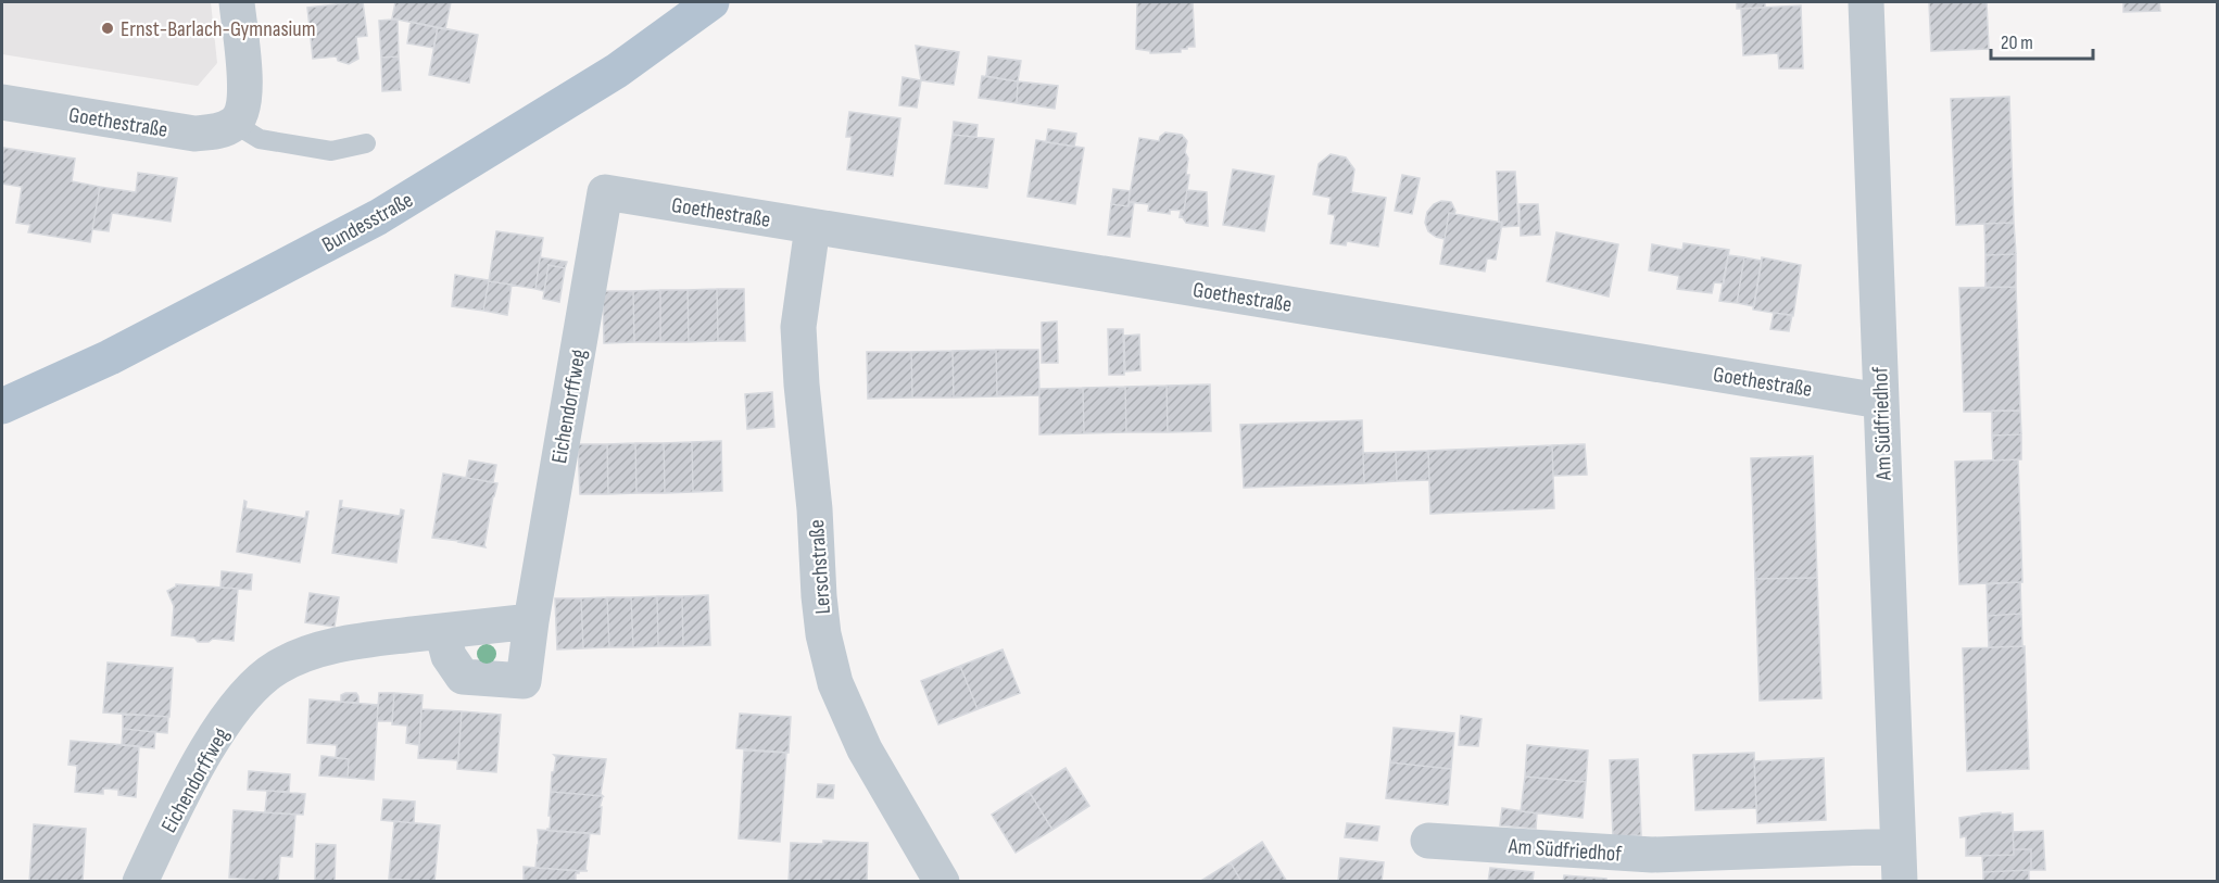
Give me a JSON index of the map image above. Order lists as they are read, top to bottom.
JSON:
{
  "streets": {
    "main road": ["Bundesstraße"],
    "street": [
      "Goethestraße",
      "Eichendorffweg",
      "Am Südfriedhof",
      "Lerschstraße"
    ]
  },
  "crossings": [
    ["Goethestraße", "Eichendorffweg"],
    ["Goethestraße", "Am Südfriedhof"],
    ["Goethestraße", "Lerschstraße"]
  ],
  "places": ["Ernst-Barlach-Gymnasium"],
  "scale_bar": "20 m"
}
